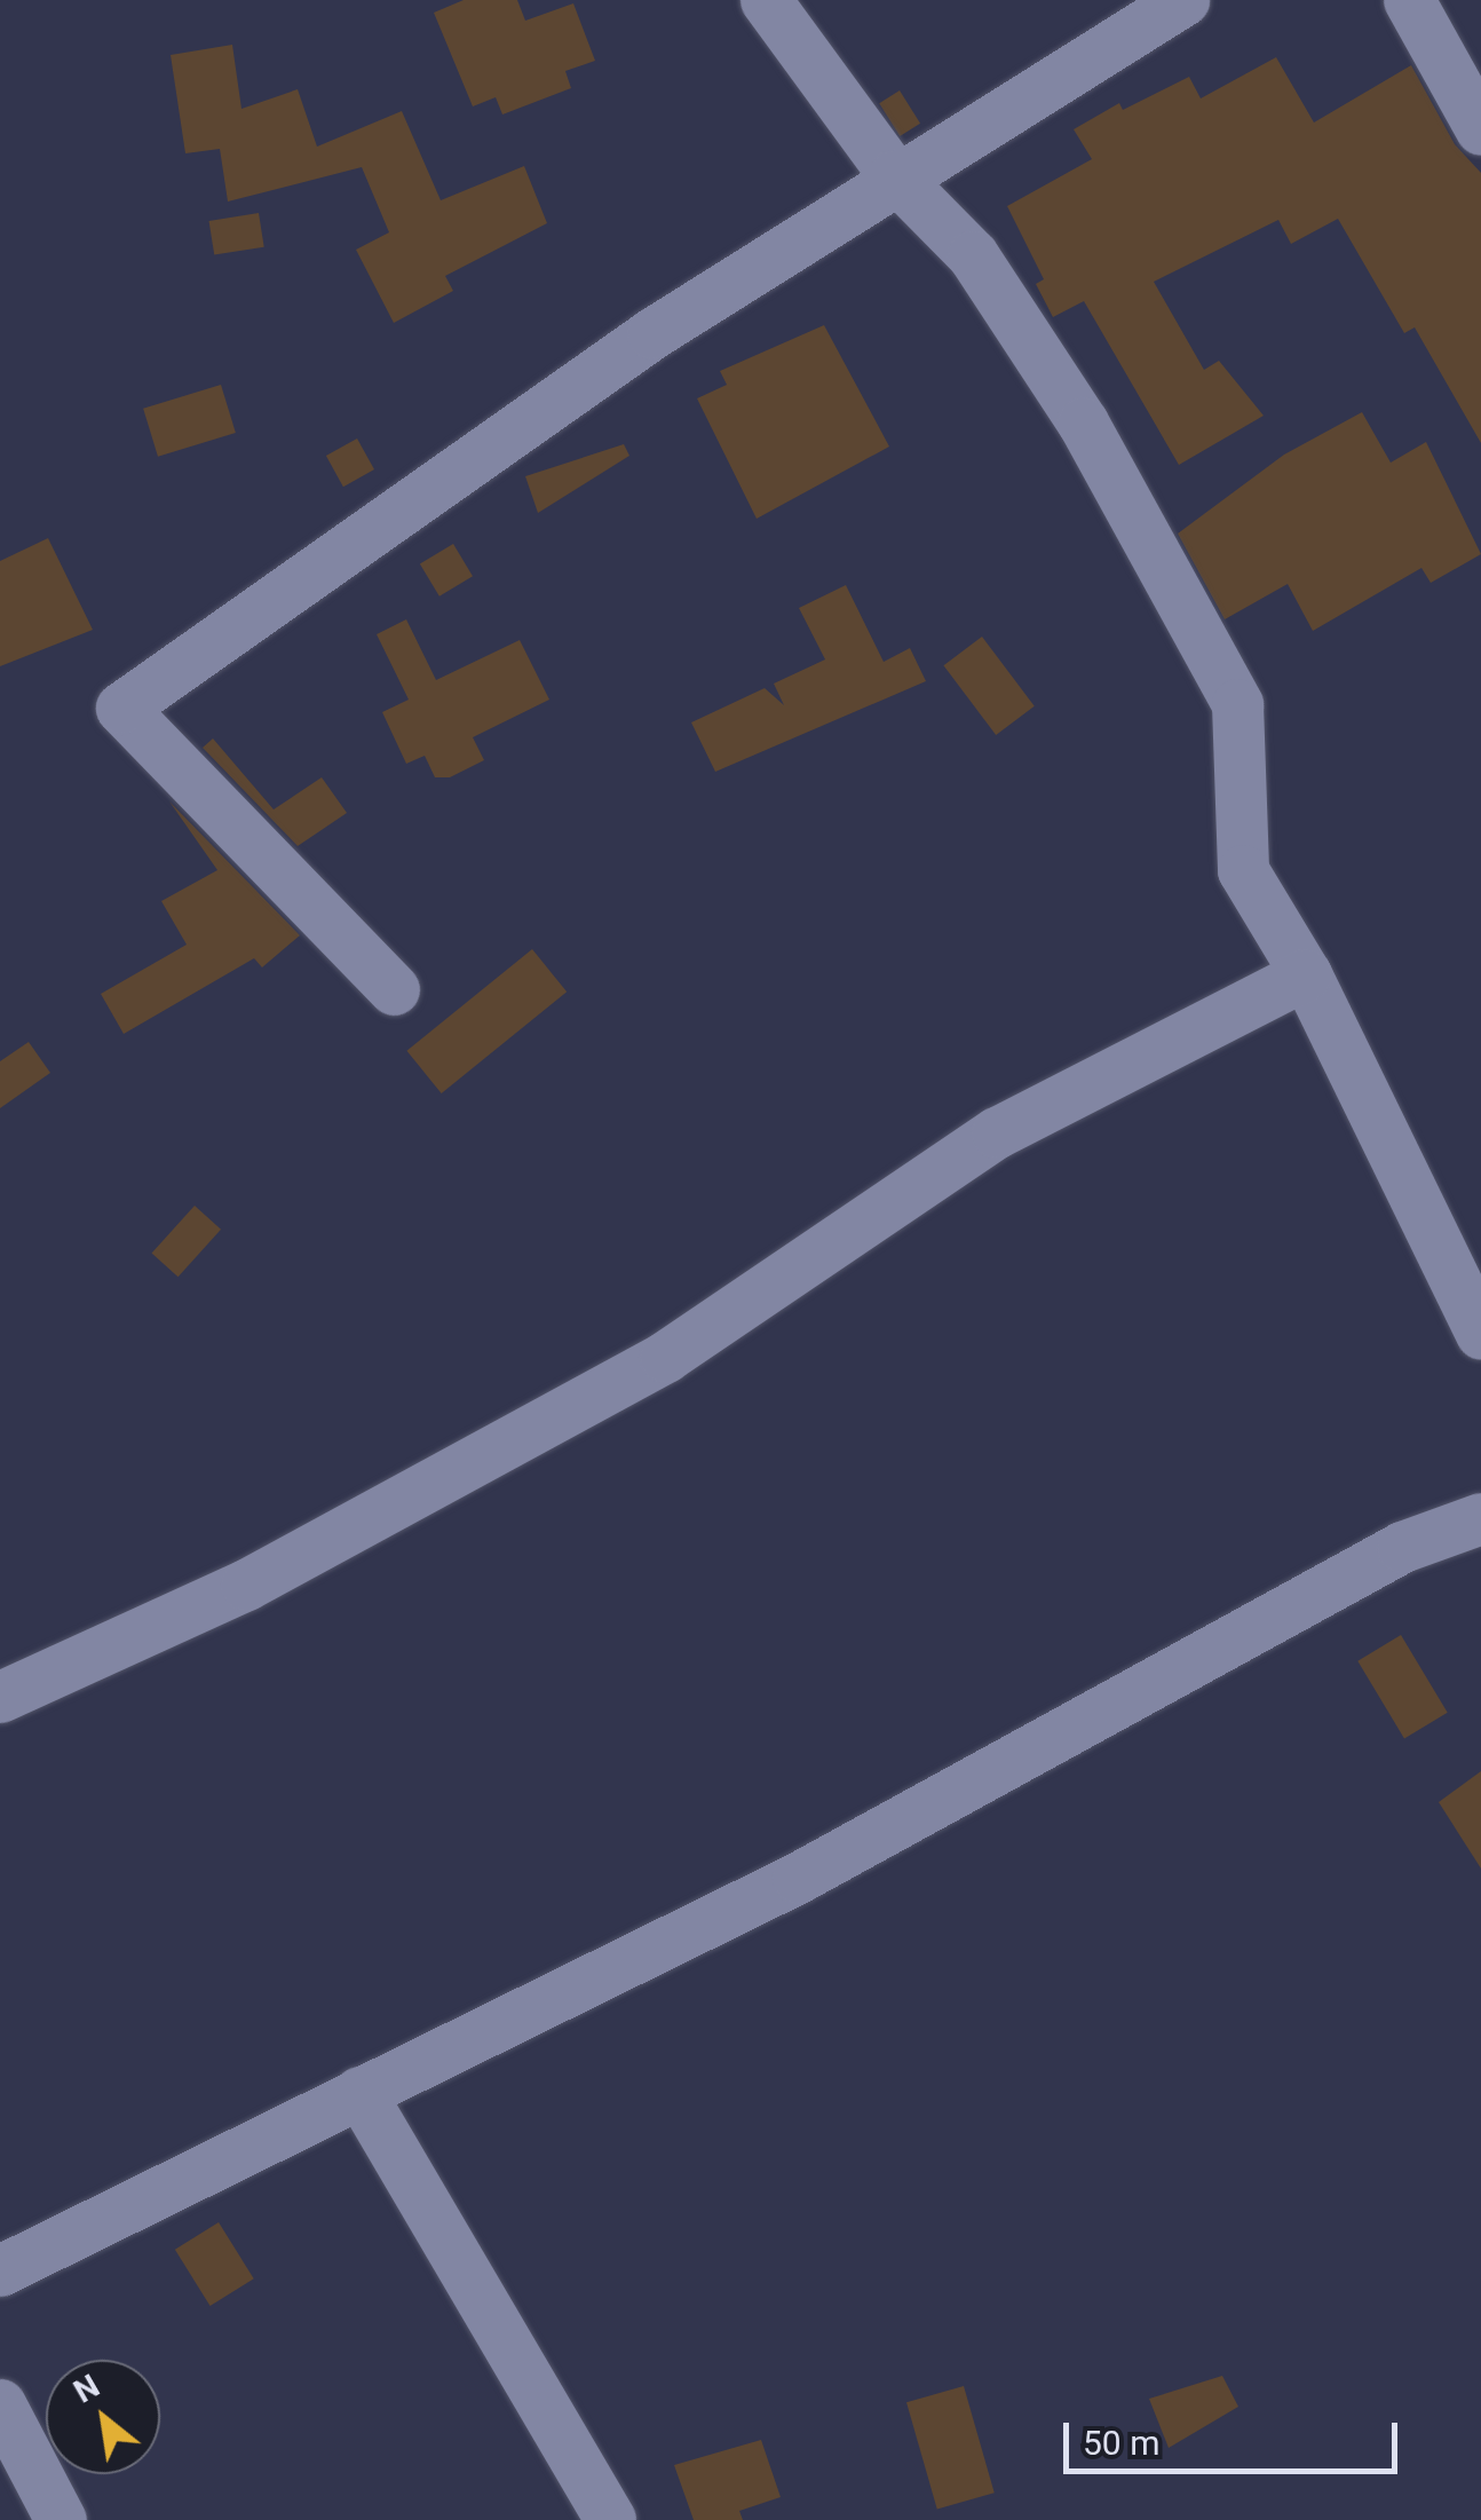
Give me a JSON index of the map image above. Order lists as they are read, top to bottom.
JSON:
{
  "scale_bar": "50 m",
  "north": "top left"
}
